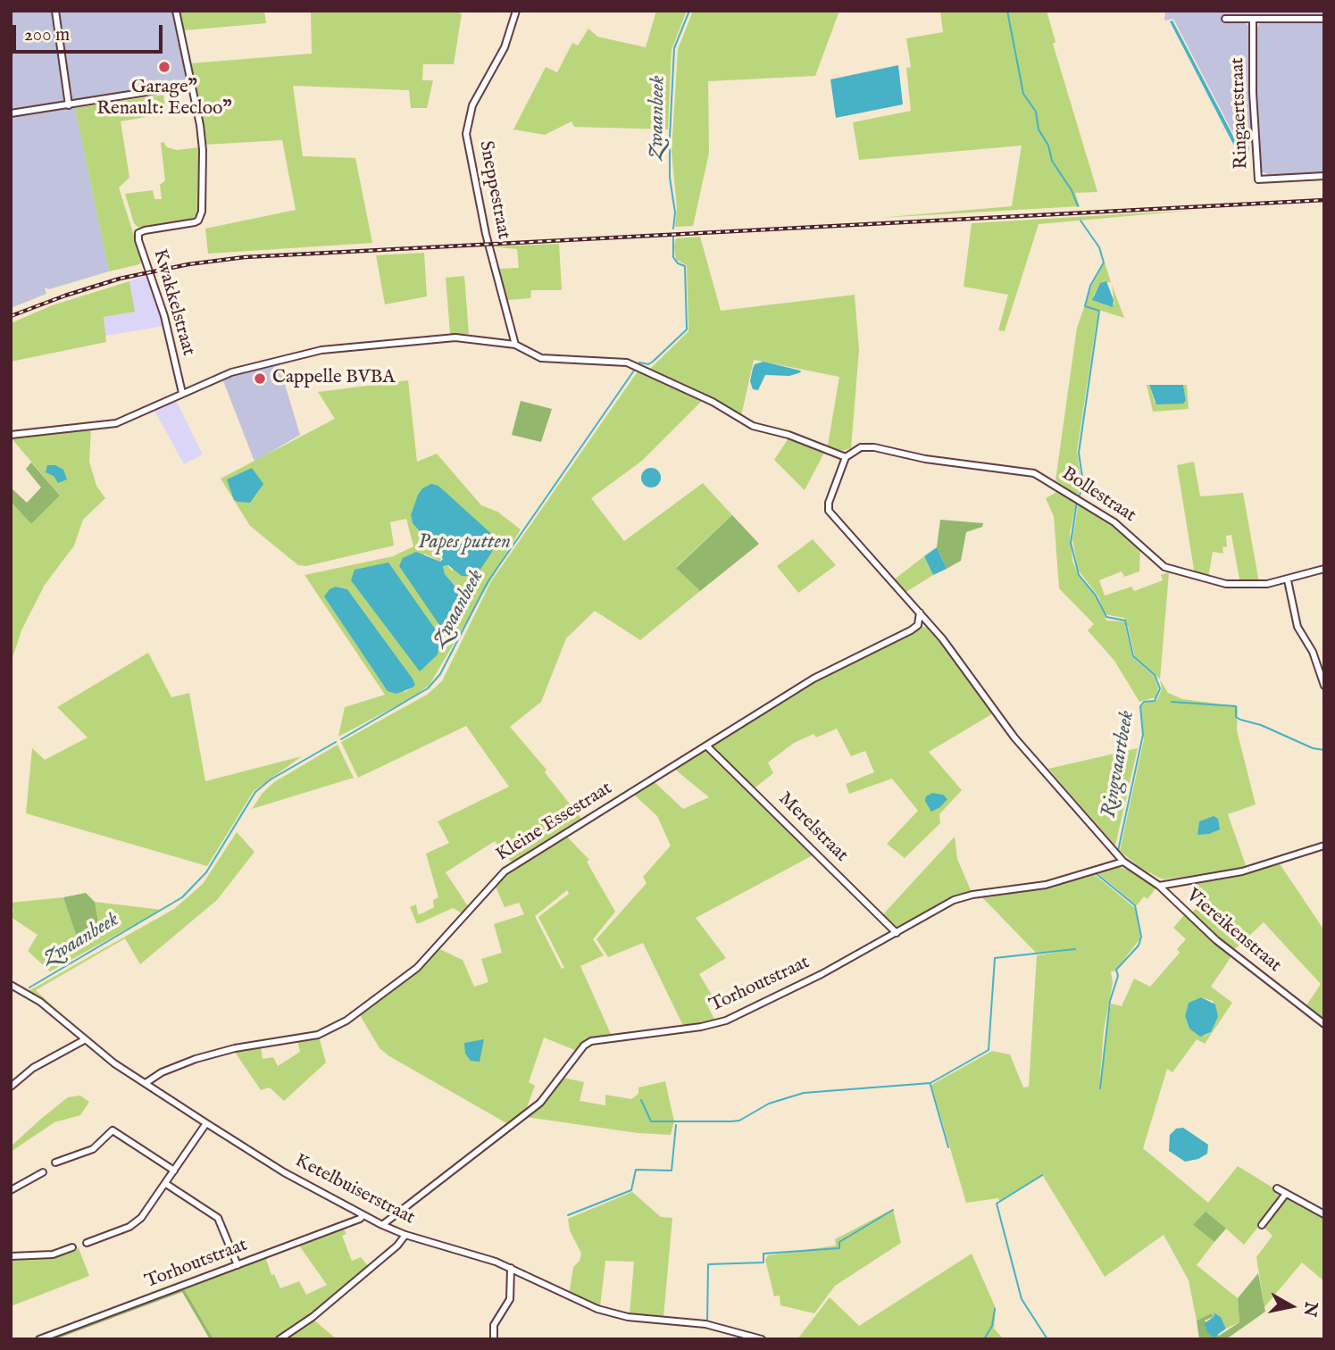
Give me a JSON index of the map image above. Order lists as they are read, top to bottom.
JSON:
{
  "streets": {
    "street": [
      "Ringaertstraat",
      "Sneppestraat",
      "Kwakkelstraat",
      "Bollestraat",
      "Kleine Essestraat",
      "Merelstraat",
      "Viereikenstraat",
      "Torhoutstraat",
      "Ketelbuiserstraat"
    ]
  },
  "crossings": [
    ["Bollestraat", "Viereikenstraat"],
    ["Kleine Essestraat", "Merelstraat"],
    ["Kleine Essestraat", "Viereikenstraat"],
    ["Kleine Essestraat", "Ketelbuiserstraat"],
    ["Merelstraat", "Torhoutstraat"],
    ["Viereikenstraat", "Torhoutstraat"],
    ["Torhoutstraat", "Ketelbuiserstraat"]
  ],
  "water": ["Zwaanbeek", "Papes putten", "Ringvaartbeek"],
  "places": ["Garage\" Renault: Eecloo\"", "Cappelle BVBA"],
  "scale_bar": "200 m",
  "north": "right"
}
